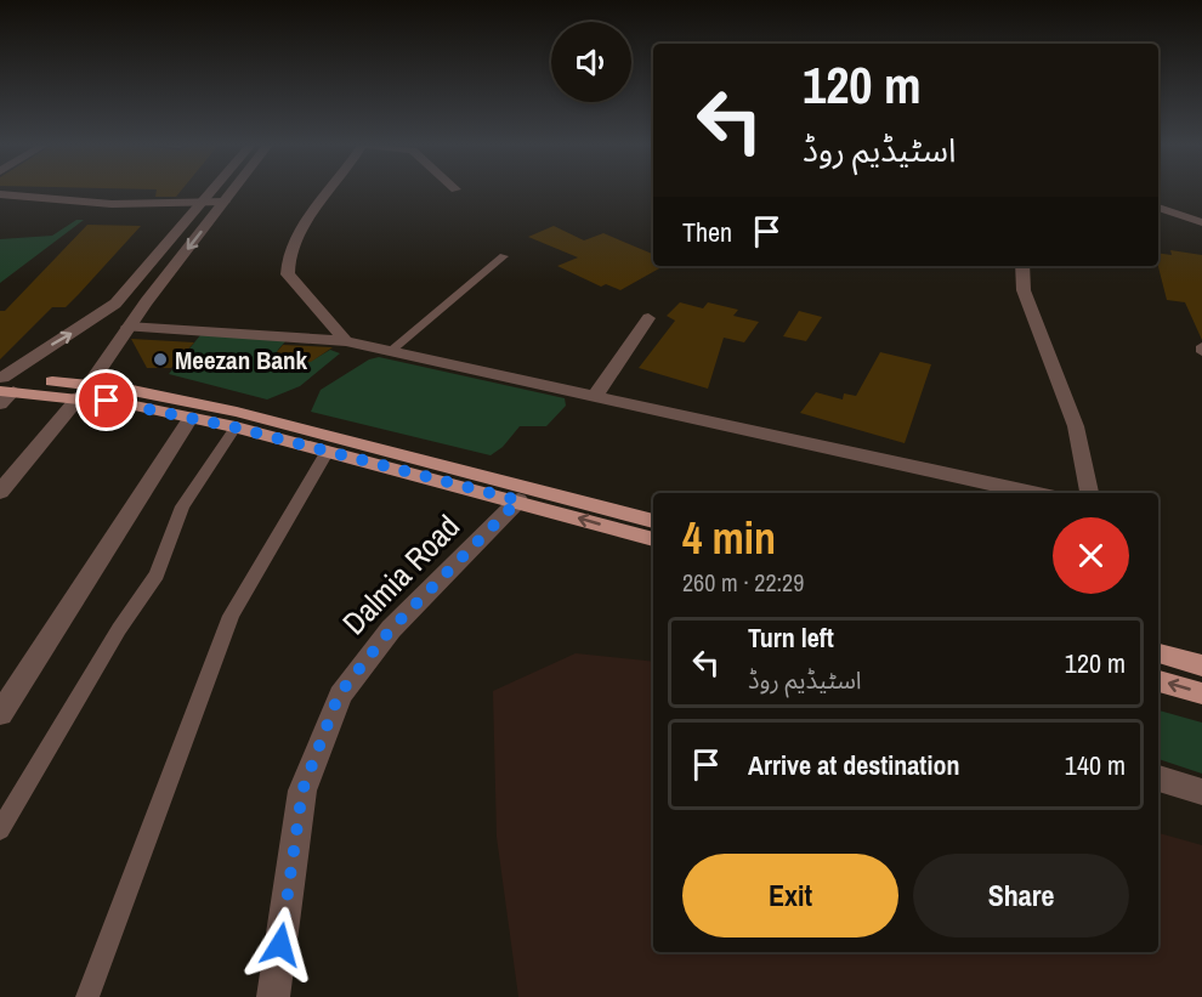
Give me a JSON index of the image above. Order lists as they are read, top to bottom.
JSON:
{
  "streets": {
    "street": ["Dalmia Road"]
  },
  "places": ["Meezan Bank"],
  "page": {
    "turn": ["120 m", "اسٹیڈیم روڈ"],
    "then": "Then",
    "heading": ["4 min", "260 m · 22:29"],
    "list": [
      {
        "name": "Turn left",
        "note": "اسٹیڈیم روڈ",
        "value": "120 m"
      },
      {
        "name": "Arrive at destination",
        "value": "140 m"
      }
    ],
    "buttons": ["Exit", "Share"]
  }
}
